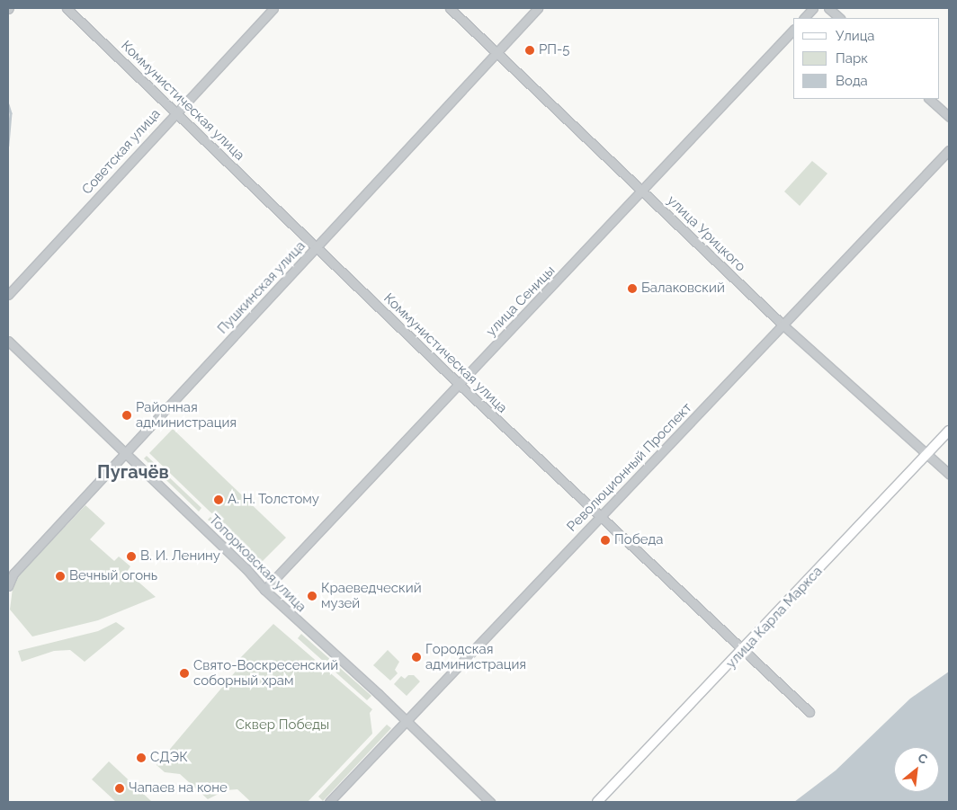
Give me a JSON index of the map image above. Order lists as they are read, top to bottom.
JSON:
{
  "streets": {
    "main road": ["улица Карла Маркса"],
    "street": [
      "Коммунистическая улица",
      "Советская улица",
      "улица Урицкого",
      "Пушкинская улица",
      "улица Сеницы",
      "Революционный Проспект",
      "Топорковская улица"
    ]
  },
  "crossings": [
    ["Коммунистическая улица", "Советская улица"],
    ["Коммунистическая улица", "Пушкинская улица"],
    ["Коммунистическая улица", "улица Сеницы"],
    ["Коммунистическая улица", "Революционный Проспект"],
    ["Коммунистическая улица", "улица Карла Маркса"],
    ["улица Урицкого", "Пушкинская улица"],
    ["улица Урицкого", "улица Сеницы"],
    ["улица Урицкого", "Революционный Проспект"],
    ["улица Урицкого", "улица Карла Маркса"],
    ["Пушкинская улица", "Топорковская улица"],
    ["улица Сеницы", "Топорковская улица"],
    ["Революционный Проспект", "Топорковская улица"]
  ],
  "districts": ["Пугачёв"],
  "parks": ["Сквер Победы"],
  "places": [
    "РП-5",
    "Балаковский",
    "Районная администрация",
    "А. Н. Толстому",
    "Победа",
    "В. И. Ленину",
    "Вечный огонь",
    "Краеведческий музей",
    "Городская администрация",
    "Свято-Воскресенский соборный храм",
    "СДЭК",
    "Чапаев на коне"
  ],
  "legend": ["Улица", "Парк", "Вода"],
  "north": "top right"
}
